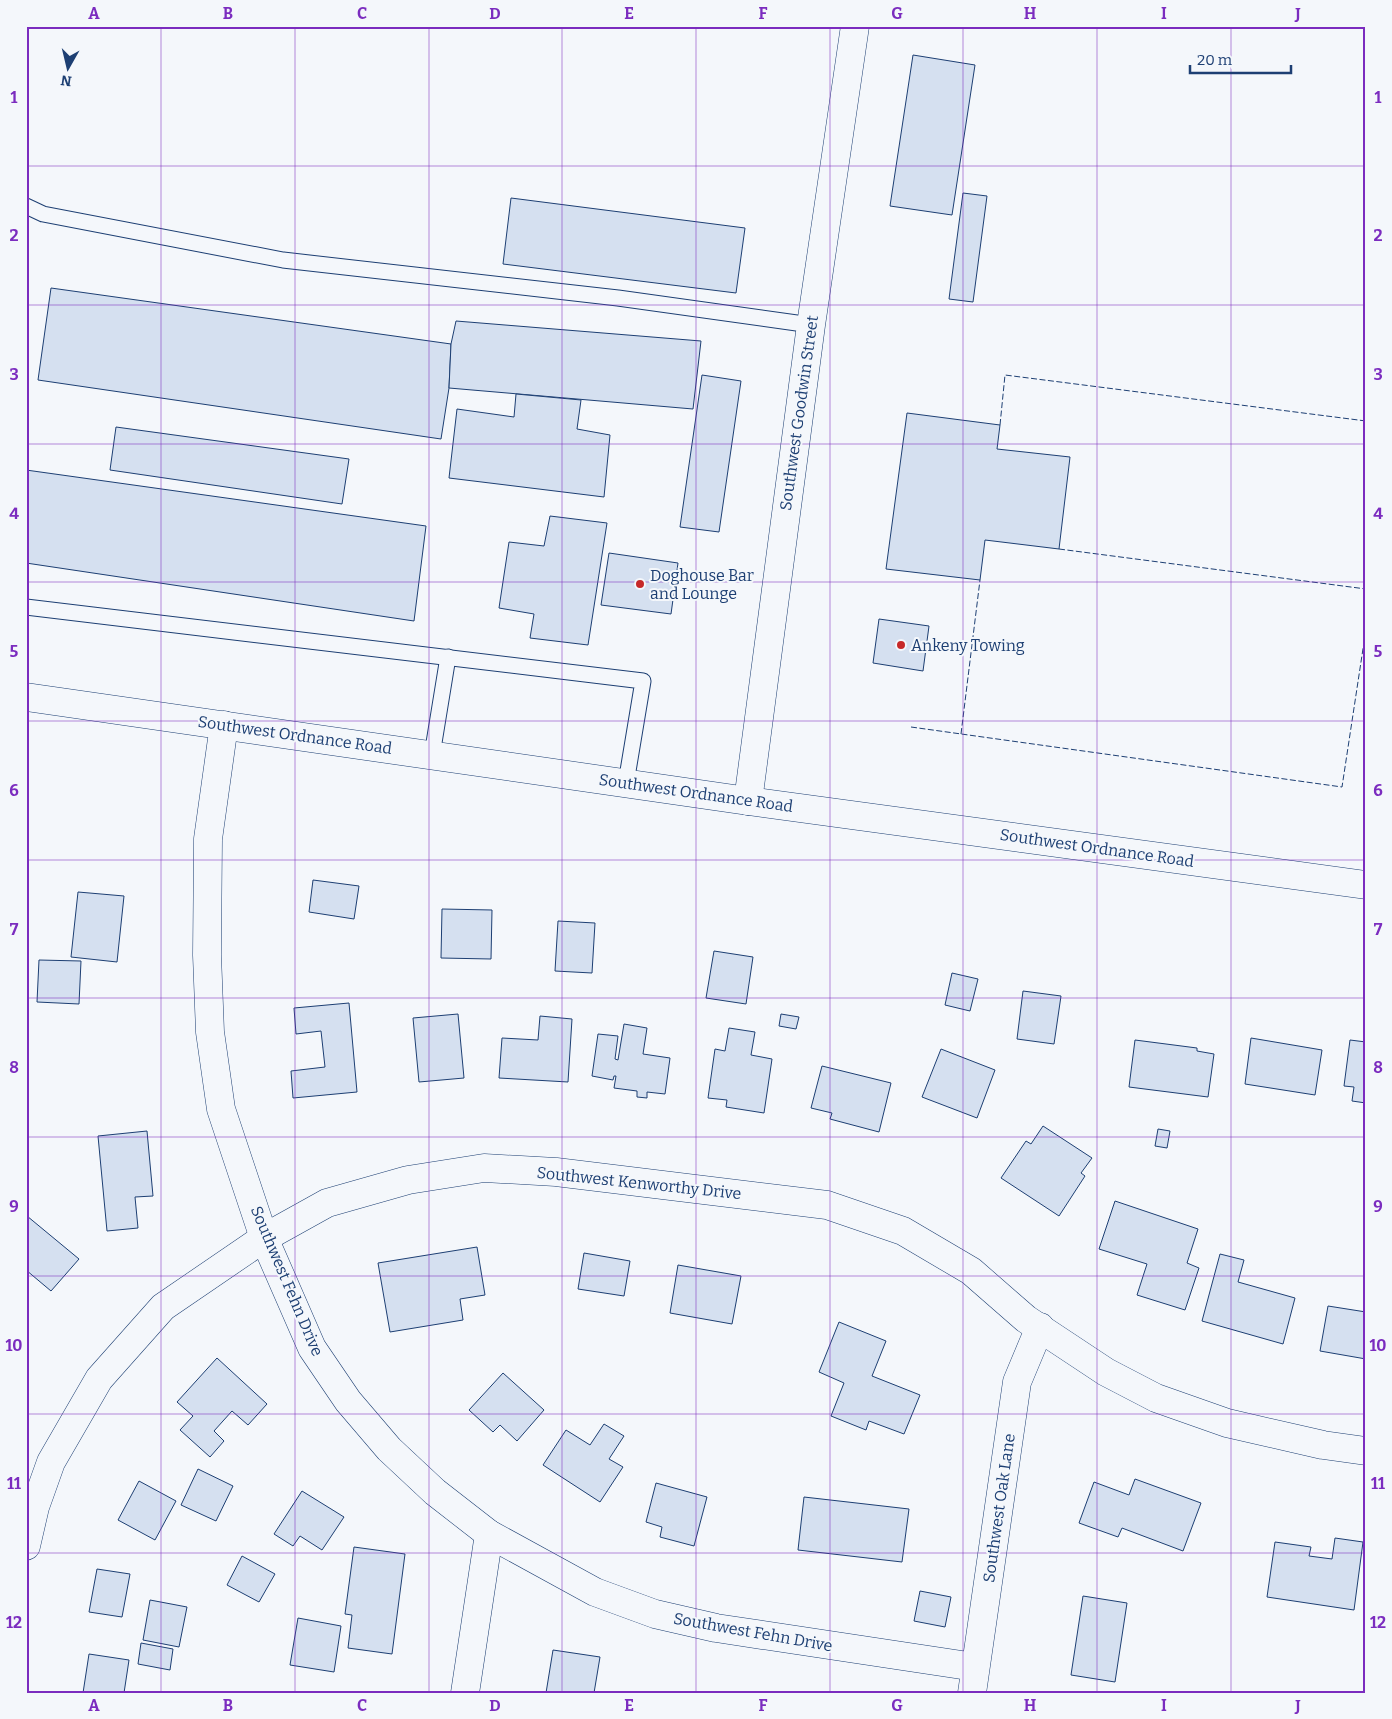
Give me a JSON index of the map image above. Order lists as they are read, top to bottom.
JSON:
{
  "streets": {
    "street": [
      "Southwest Goodwin Street",
      "Southwest Ordnance Road",
      "Southwest Kenworthy Drive",
      "Southwest Fehn Drive",
      "Southwest Oak Lane"
    ]
  },
  "crossings": [
    ["Southwest Goodwin Street", "Southwest Ordnance Road"],
    ["Southwest Ordnance Road", "Southwest Fehn Drive"],
    ["Southwest Kenworthy Drive", "Southwest Fehn Drive"],
    ["Southwest Kenworthy Drive", "Southwest Oak Lane"],
    ["Southwest Fehn Drive", "Southwest Oak Lane"]
  ],
  "places": ["Doghouse Bar and Lounge", "Ankeny Towing"],
  "scale_bar": "20 m",
  "north": "bottom",
  "grid": {
    "columns": [
      "A",
      "B",
      "C",
      "D",
      "E",
      "F",
      "G",
      "H",
      "I",
      "J"
    ],
    "rows": [
      "1",
      "2",
      "3",
      "4",
      "5",
      "6",
      "7",
      "8",
      "9",
      "10",
      "11",
      "12"
    ]
  }
}
